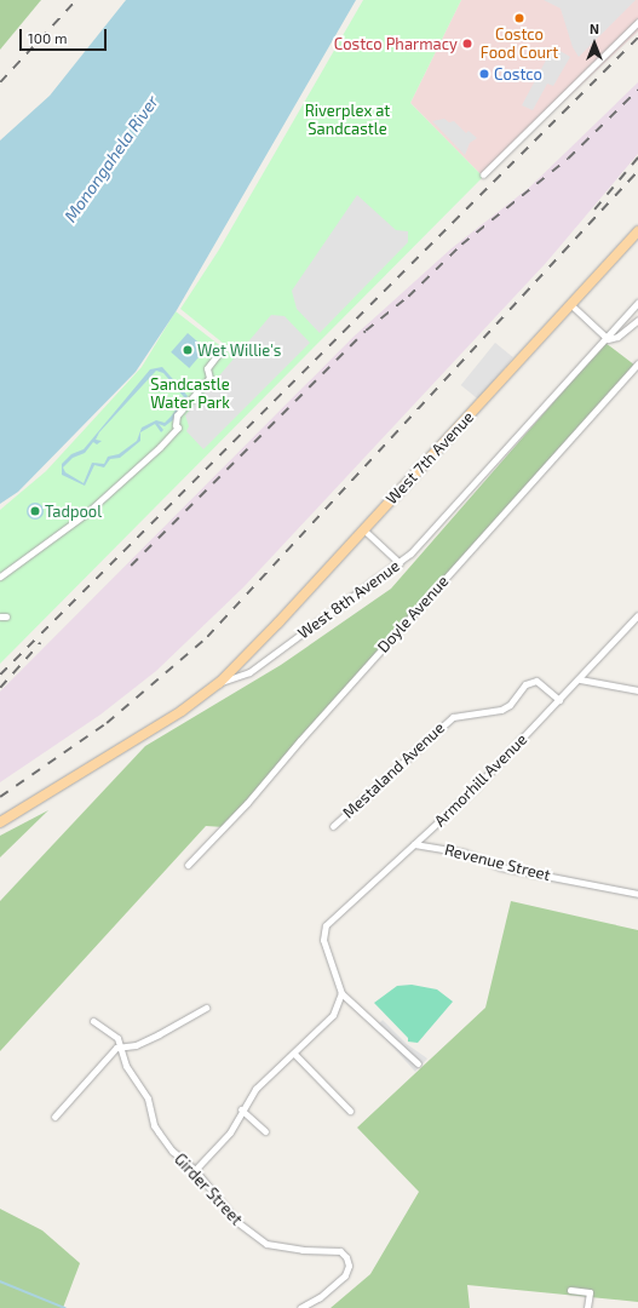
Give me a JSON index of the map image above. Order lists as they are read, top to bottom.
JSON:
{
  "streets": {
    "main road": ["West 7th Avenue", "West 8th Avenue"],
    "street": [
      "Doyle Avenue",
      "Mestaland Avenue",
      "Armorhill Avenue",
      "Revenue Street",
      "Girder Street"
    ]
  },
  "crossings": [
    ["West 7th Avenue", "West 8th Avenue"],
    ["Mestaland Avenue", "Armorhill Avenue"],
    ["Armorhill Avenue", "Revenue Street"]
  ],
  "water": ["Monongahela River"],
  "parks": ["Riverplex at Sandcastle", "Sandcastle Water Park"],
  "places": [
    "Costco Food Court",
    "Costco Pharmacy",
    "Costco",
    "Wet Willie's",
    "Tadpool"
  ],
  "scale_bar": "100 m",
  "north": "top"
}
